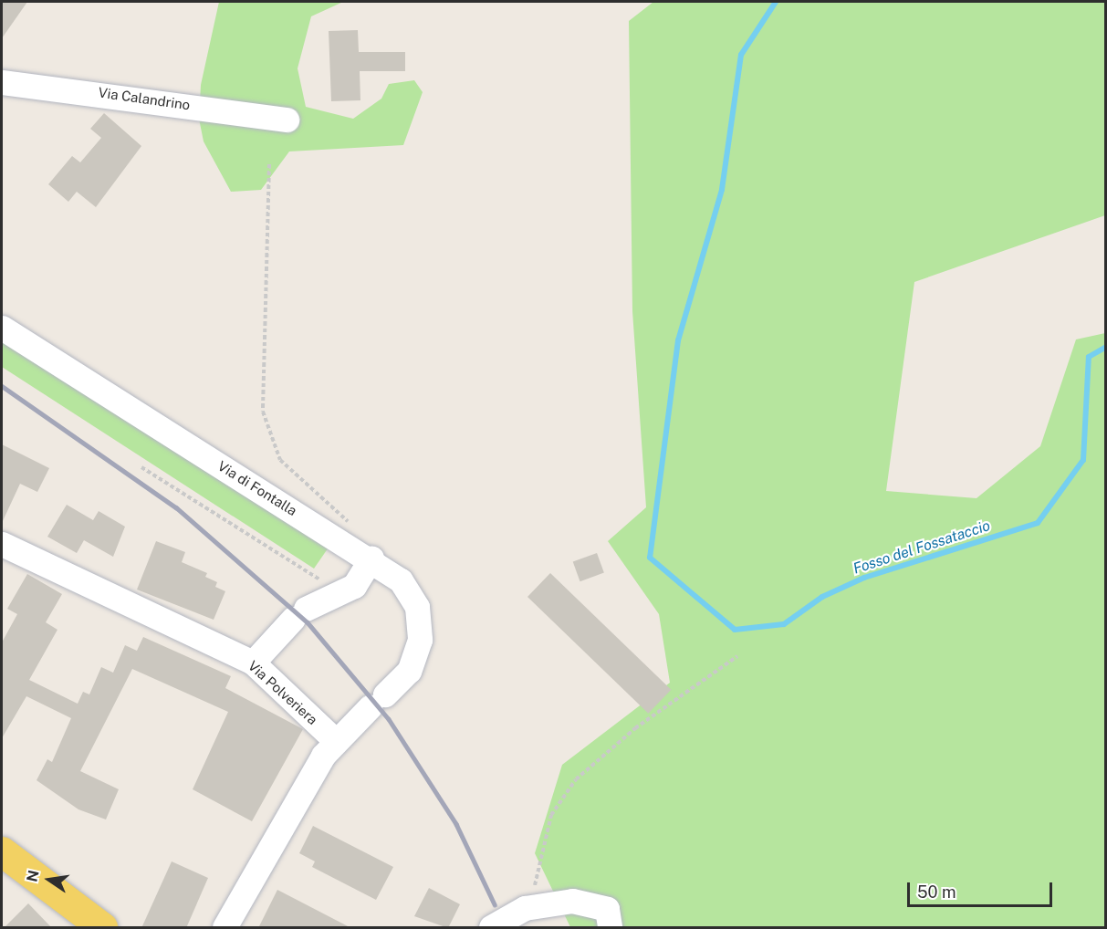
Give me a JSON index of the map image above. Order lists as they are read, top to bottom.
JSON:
{
  "streets": {
    "street": ["Via Calandrino", "Via di Fontalla", "Via Polveriera"]
  },
  "crossings": [
    ["Via di Fontalla", "Via Polveriera"]
  ],
  "water": ["Fosso del Fossataccio"],
  "scale_bar": "50 m",
  "north": "left"
}
